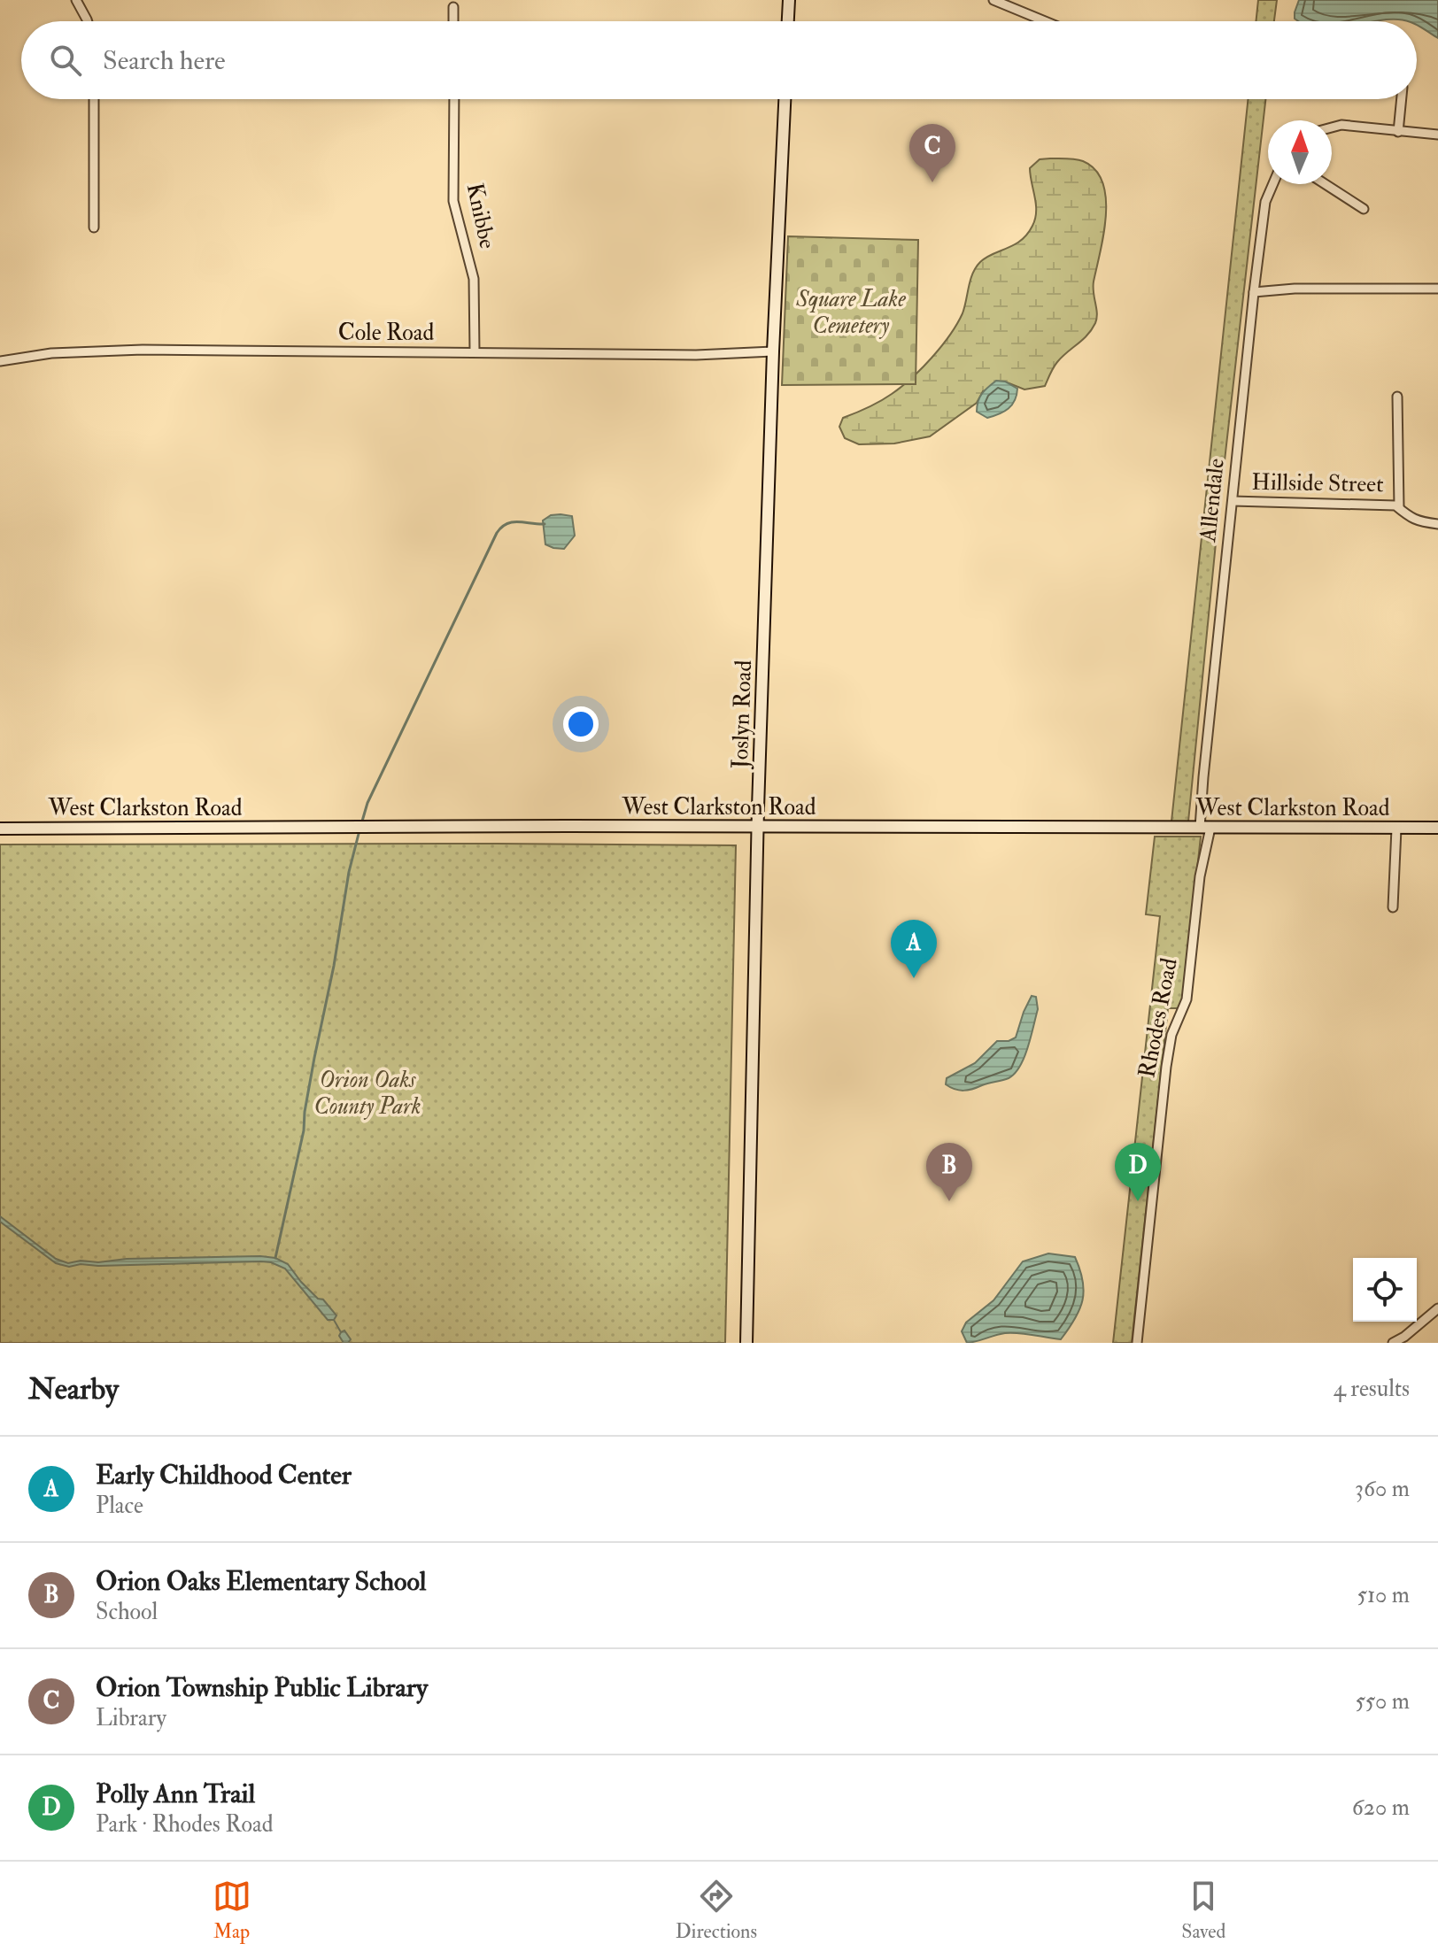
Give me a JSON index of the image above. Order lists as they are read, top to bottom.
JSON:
{
  "streets": {
    "main road": ["Joslyn Road", "West Clarkston Road"],
    "street": [
      "Knibbe",
      "Cole Road",
      "Hillside Street",
      "Allendale",
      "Rhodes Road"
    ]
  },
  "crossings": [
    ["Knibbe", "Cole Road"],
    ["Cole Road", "Joslyn Road"],
    ["Hillside Street", "Allendale"],
    ["Allendale", "West Clarkston Road"],
    ["Allendale", "Rhodes Road"],
    ["Joslyn Road", "West Clarkston Road"],
    ["West Clarkston Road", "Rhodes Road"]
  ],
  "parks": ["Square Lake Cemetery", "Orion Oaks County Park"],
  "north": "top",
  "page": {
    "search": "Search here",
    "pins": [
      "C",
      "A",
      "B",
      "D"
    ],
    "heading": ["Nearby", "4 results"],
    "list": [
      {
        "mark": "A",
        "name": "Early Childhood Center",
        "note": "Place",
        "value": "360 m"
      },
      {
        "mark": "B",
        "name": "Orion Oaks Elementary School",
        "note": "School",
        "value": "510 m"
      },
      {
        "mark": "C",
        "name": "Orion Township Public Library",
        "note": "Library",
        "value": "550 m"
      },
      {
        "mark": "D",
        "name": "Polly Ann Trail",
        "note": "Park · Rhodes Road",
        "value": "620 m"
      }
    ],
    "nav": ["Map", "Directions", "Saved"]
  }
}
